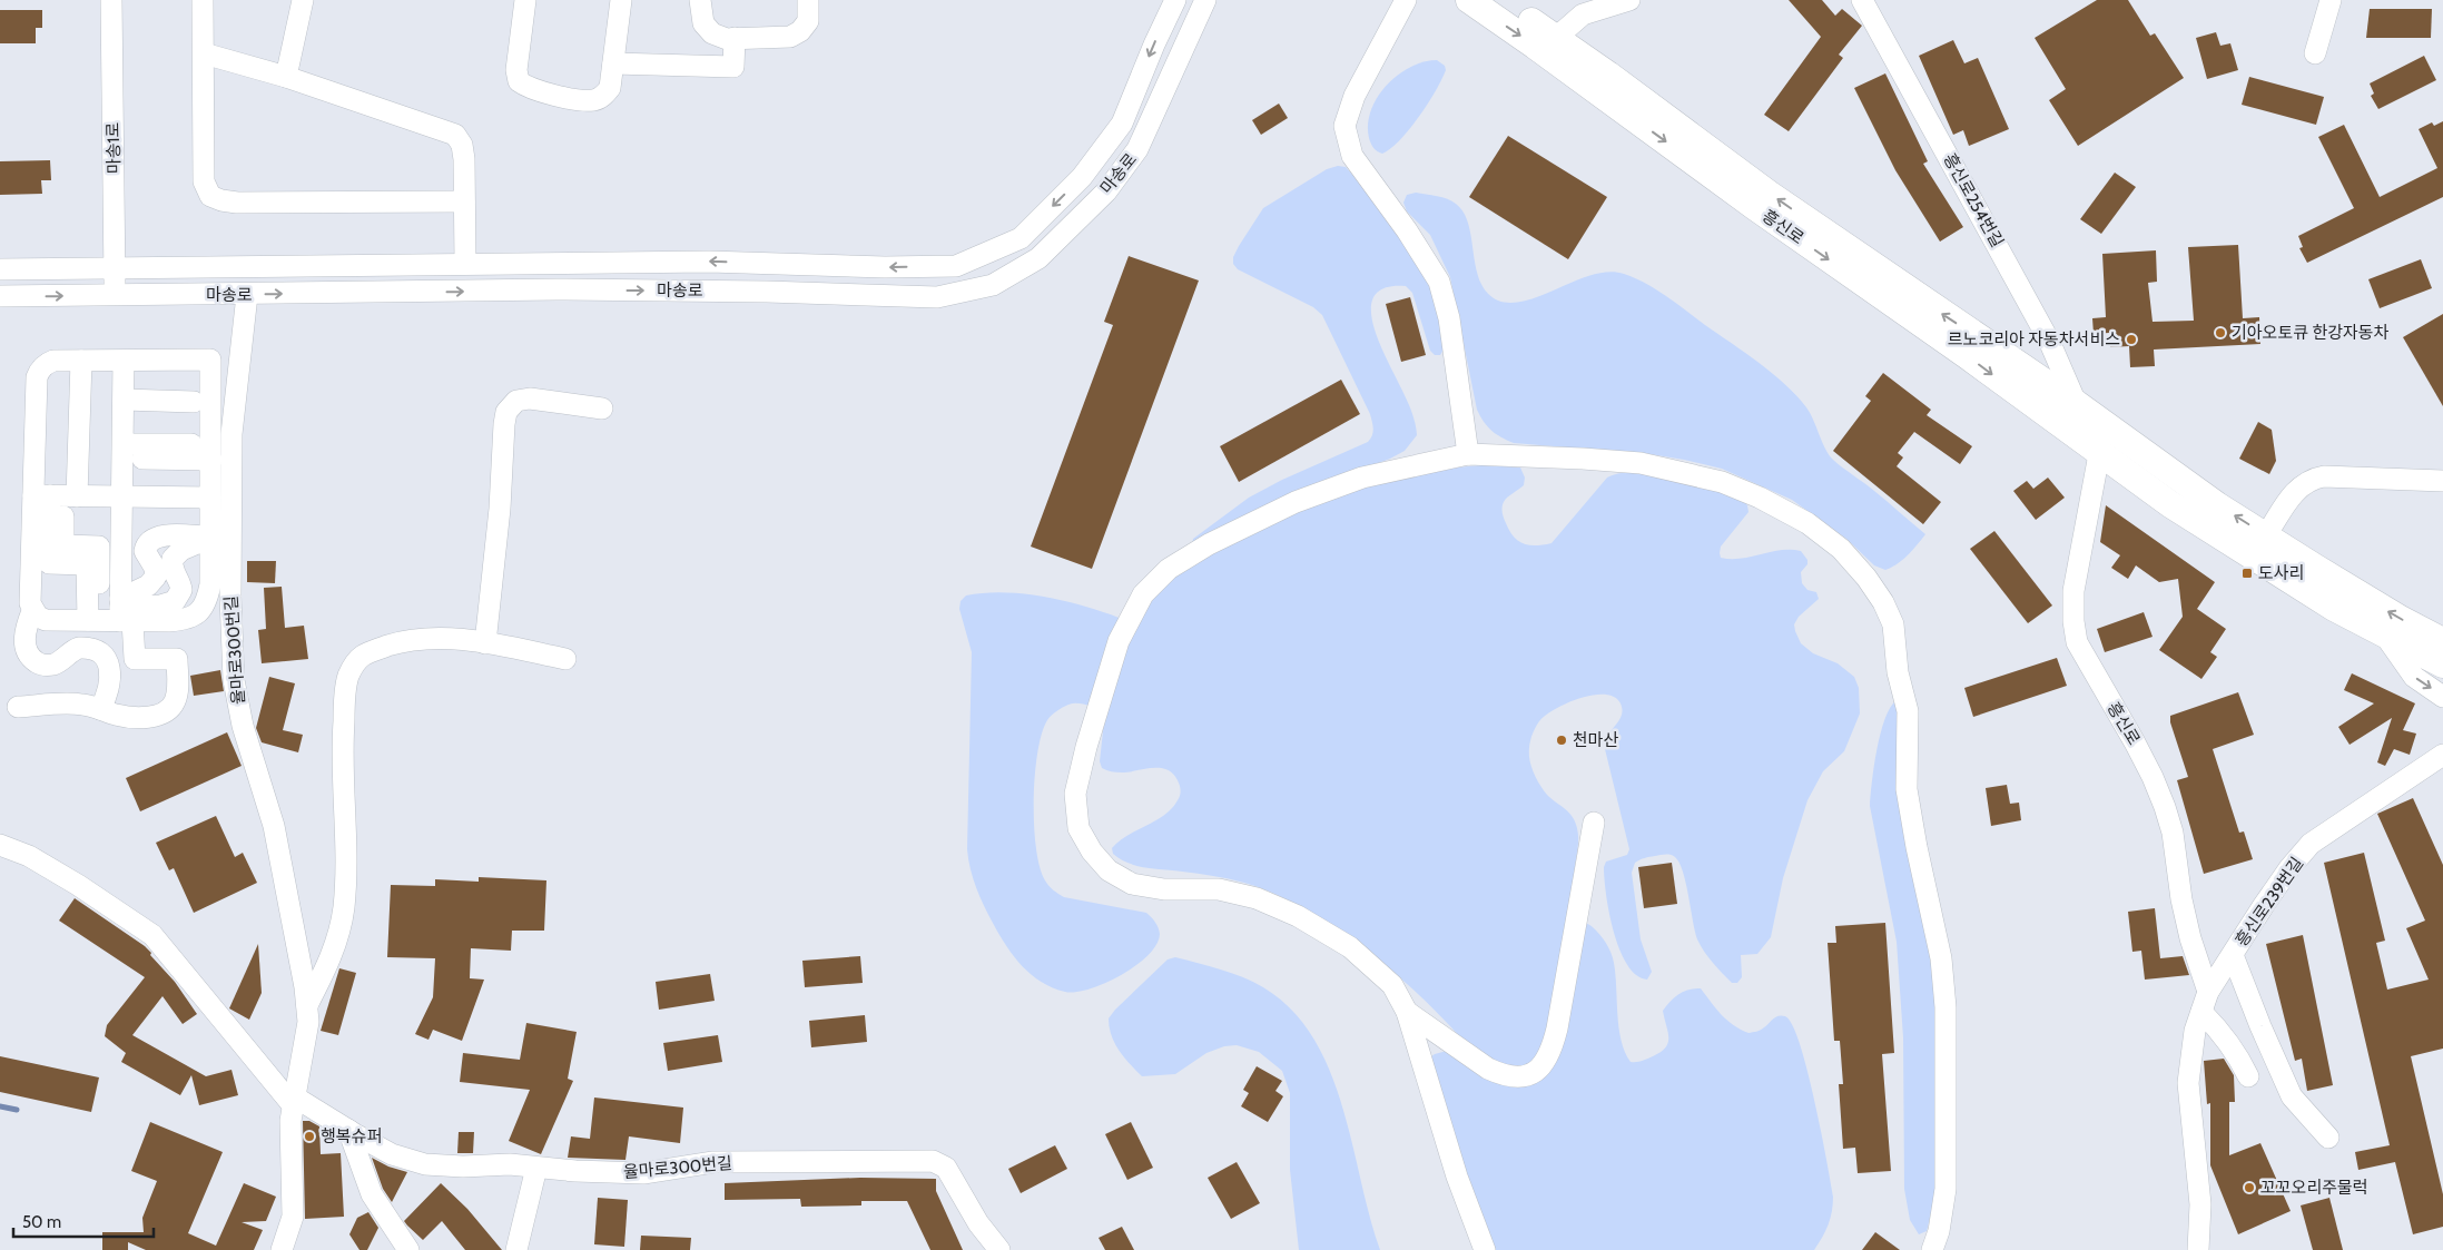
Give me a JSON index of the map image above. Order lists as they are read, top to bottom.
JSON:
{
  "streets": {
    "main road": ["흥신로"],
    "street": [
      "마송1로",
      "마송로",
      "흥신로254번길",
      "율마로300번길",
      "흥신로239번길"
    ]
  },
  "crossings": [
    ["마송1로", "마송로"],
    ["마송로", "율마로300번길"],
    ["흥신로254번길", "흥신로"],
    ["흥신로", "흥신로239번길"]
  ],
  "places": {
    "other": [
      "기아오토큐 한강자동차",
      "르노코리아 자동차서비스",
      "천마산",
      "행복슈퍼",
      "꼬꼬오리주물럭"
    ],
    "transit": ["도사리"]
  },
  "scale_bar": "50 m"
}
